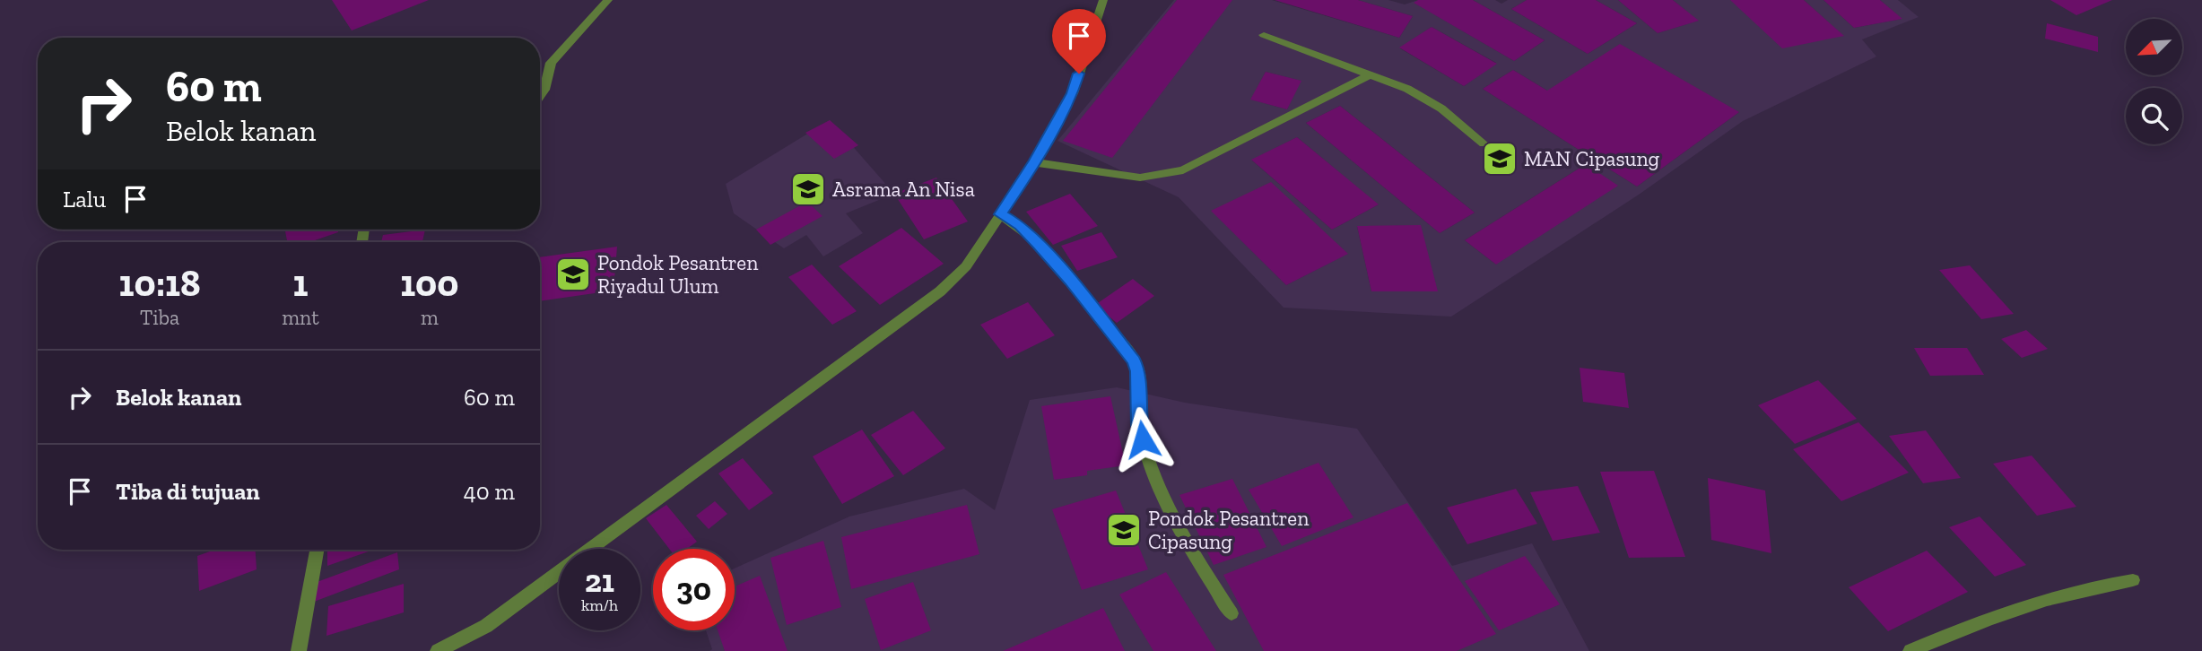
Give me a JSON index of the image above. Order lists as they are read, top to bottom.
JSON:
{
  "places": {
    "school or university": [
      "MAN Cipasung",
      "Asrama An Nisa",
      "Pondok Pesantren Riyadul Ulum",
      "Pondok Pesantren Cipasung"
    ]
  },
  "north": "bottom left",
  "page": {
    "turn": ["60 m", "Belok kanan"],
    "then": "Lalu",
    "eta": [
      "10:18",
      "Tiba",
      "1",
      "mnt",
      "100",
      "m"
    ],
    "list": [
      {
        "name": "Belok kanan",
        "value": "60 m"
      },
      {
        "name": "Tiba di tujuan",
        "value": "40 m"
      }
    ],
    "speed": "21 km/h",
    "limit": "30"
  }
}
